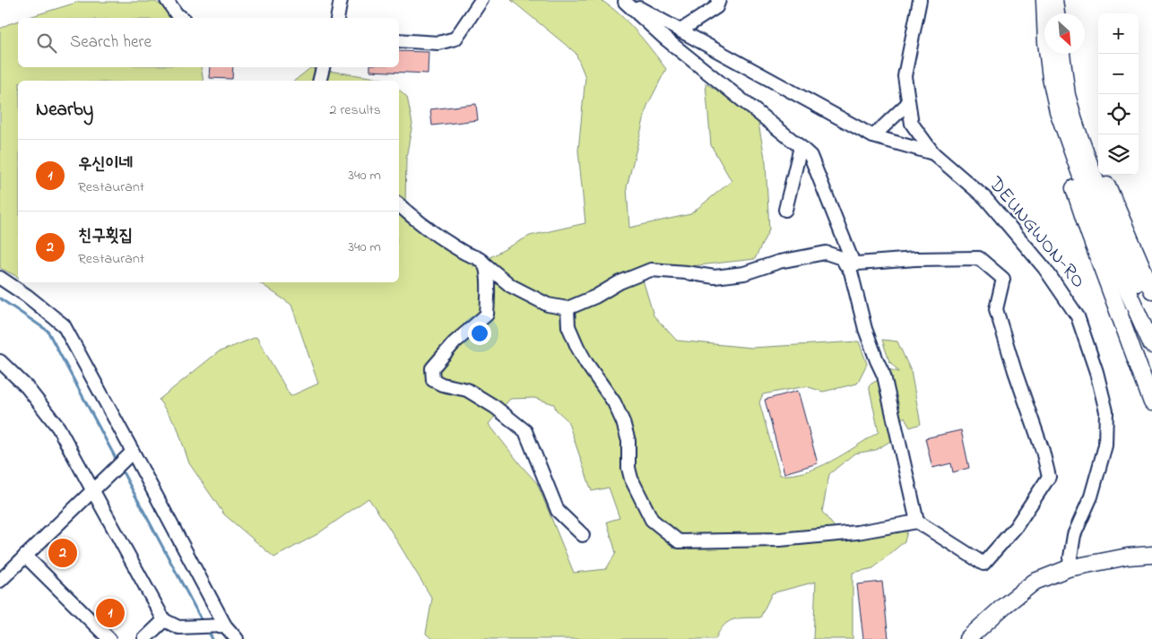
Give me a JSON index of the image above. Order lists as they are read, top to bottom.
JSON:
{
  "streets": {
    "street": ["DEUNGWON-RO"]
  },
  "north": "bottom right",
  "page": {
    "map_buttons": ["+", "−"],
    "search": "Search here",
    "heading": ["Nearby", "2 results"],
    "list": [
      {
        "mark": "1",
        "name": "우신이네",
        "note": "Restaurant",
        "value": "340 m"
      },
      {
        "mark": "2",
        "name": "친구횟집",
        "note": "Restaurant",
        "value": "340 m"
      }
    ],
    "pins": ["2", "1"]
  }
}
